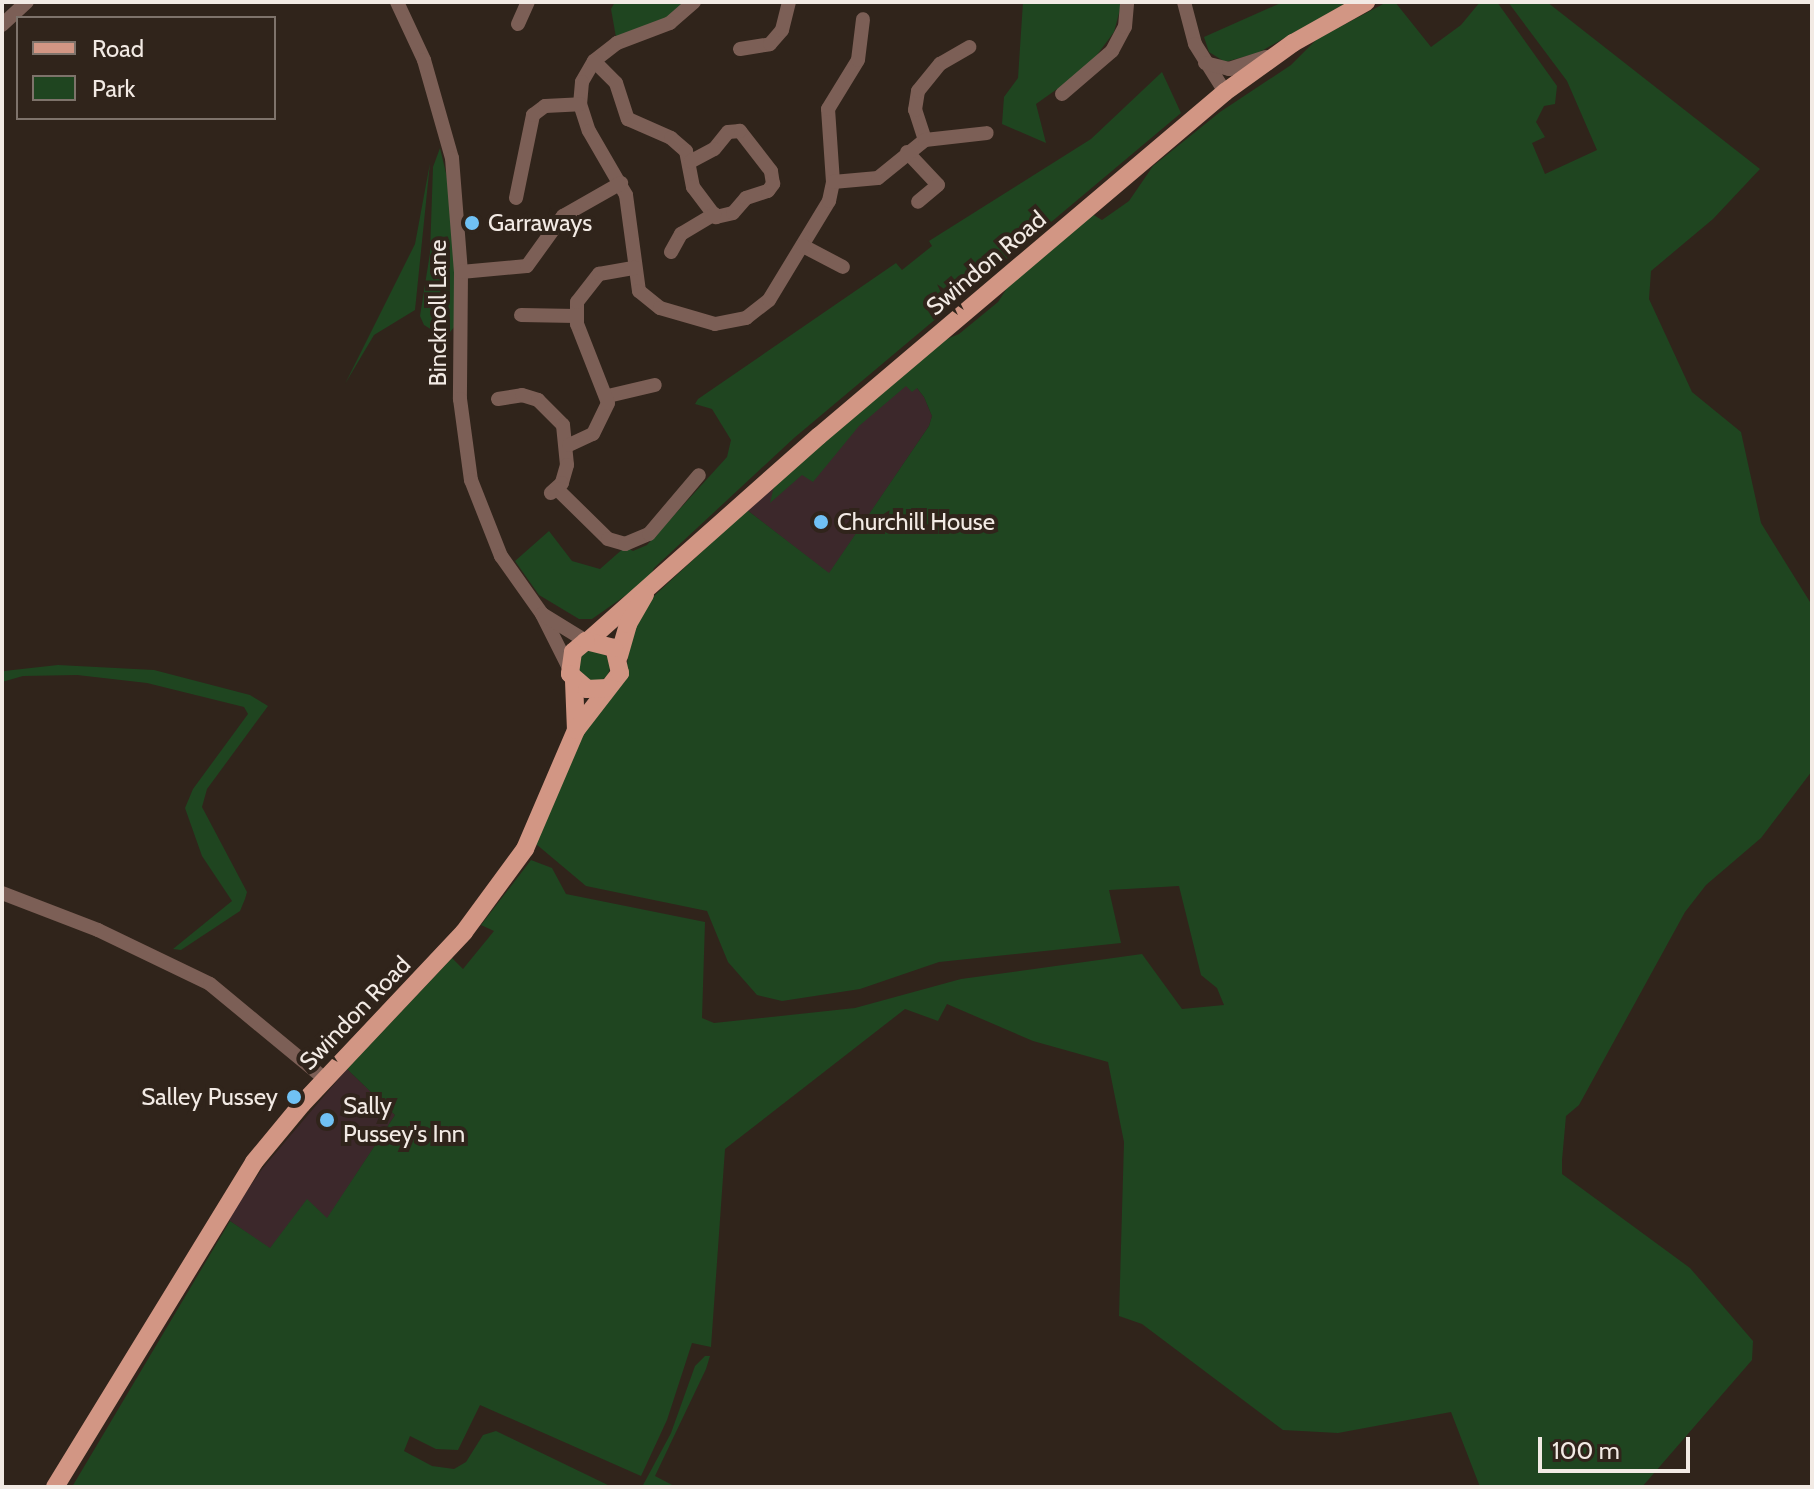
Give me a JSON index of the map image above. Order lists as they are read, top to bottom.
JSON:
{
  "streets": {
    "main road": ["Swindon Road"],
    "street": ["Bincknoll Lane"]
  },
  "crossings": [
    ["Swindon Road", "Bincknoll Lane"]
  ],
  "places": [
    "Garraways",
    "Churchill House",
    "Salley Pussey",
    "Sally Pussey's Inn"
  ],
  "legend": ["Road", "Park"],
  "scale_bar": "100 m"
}
